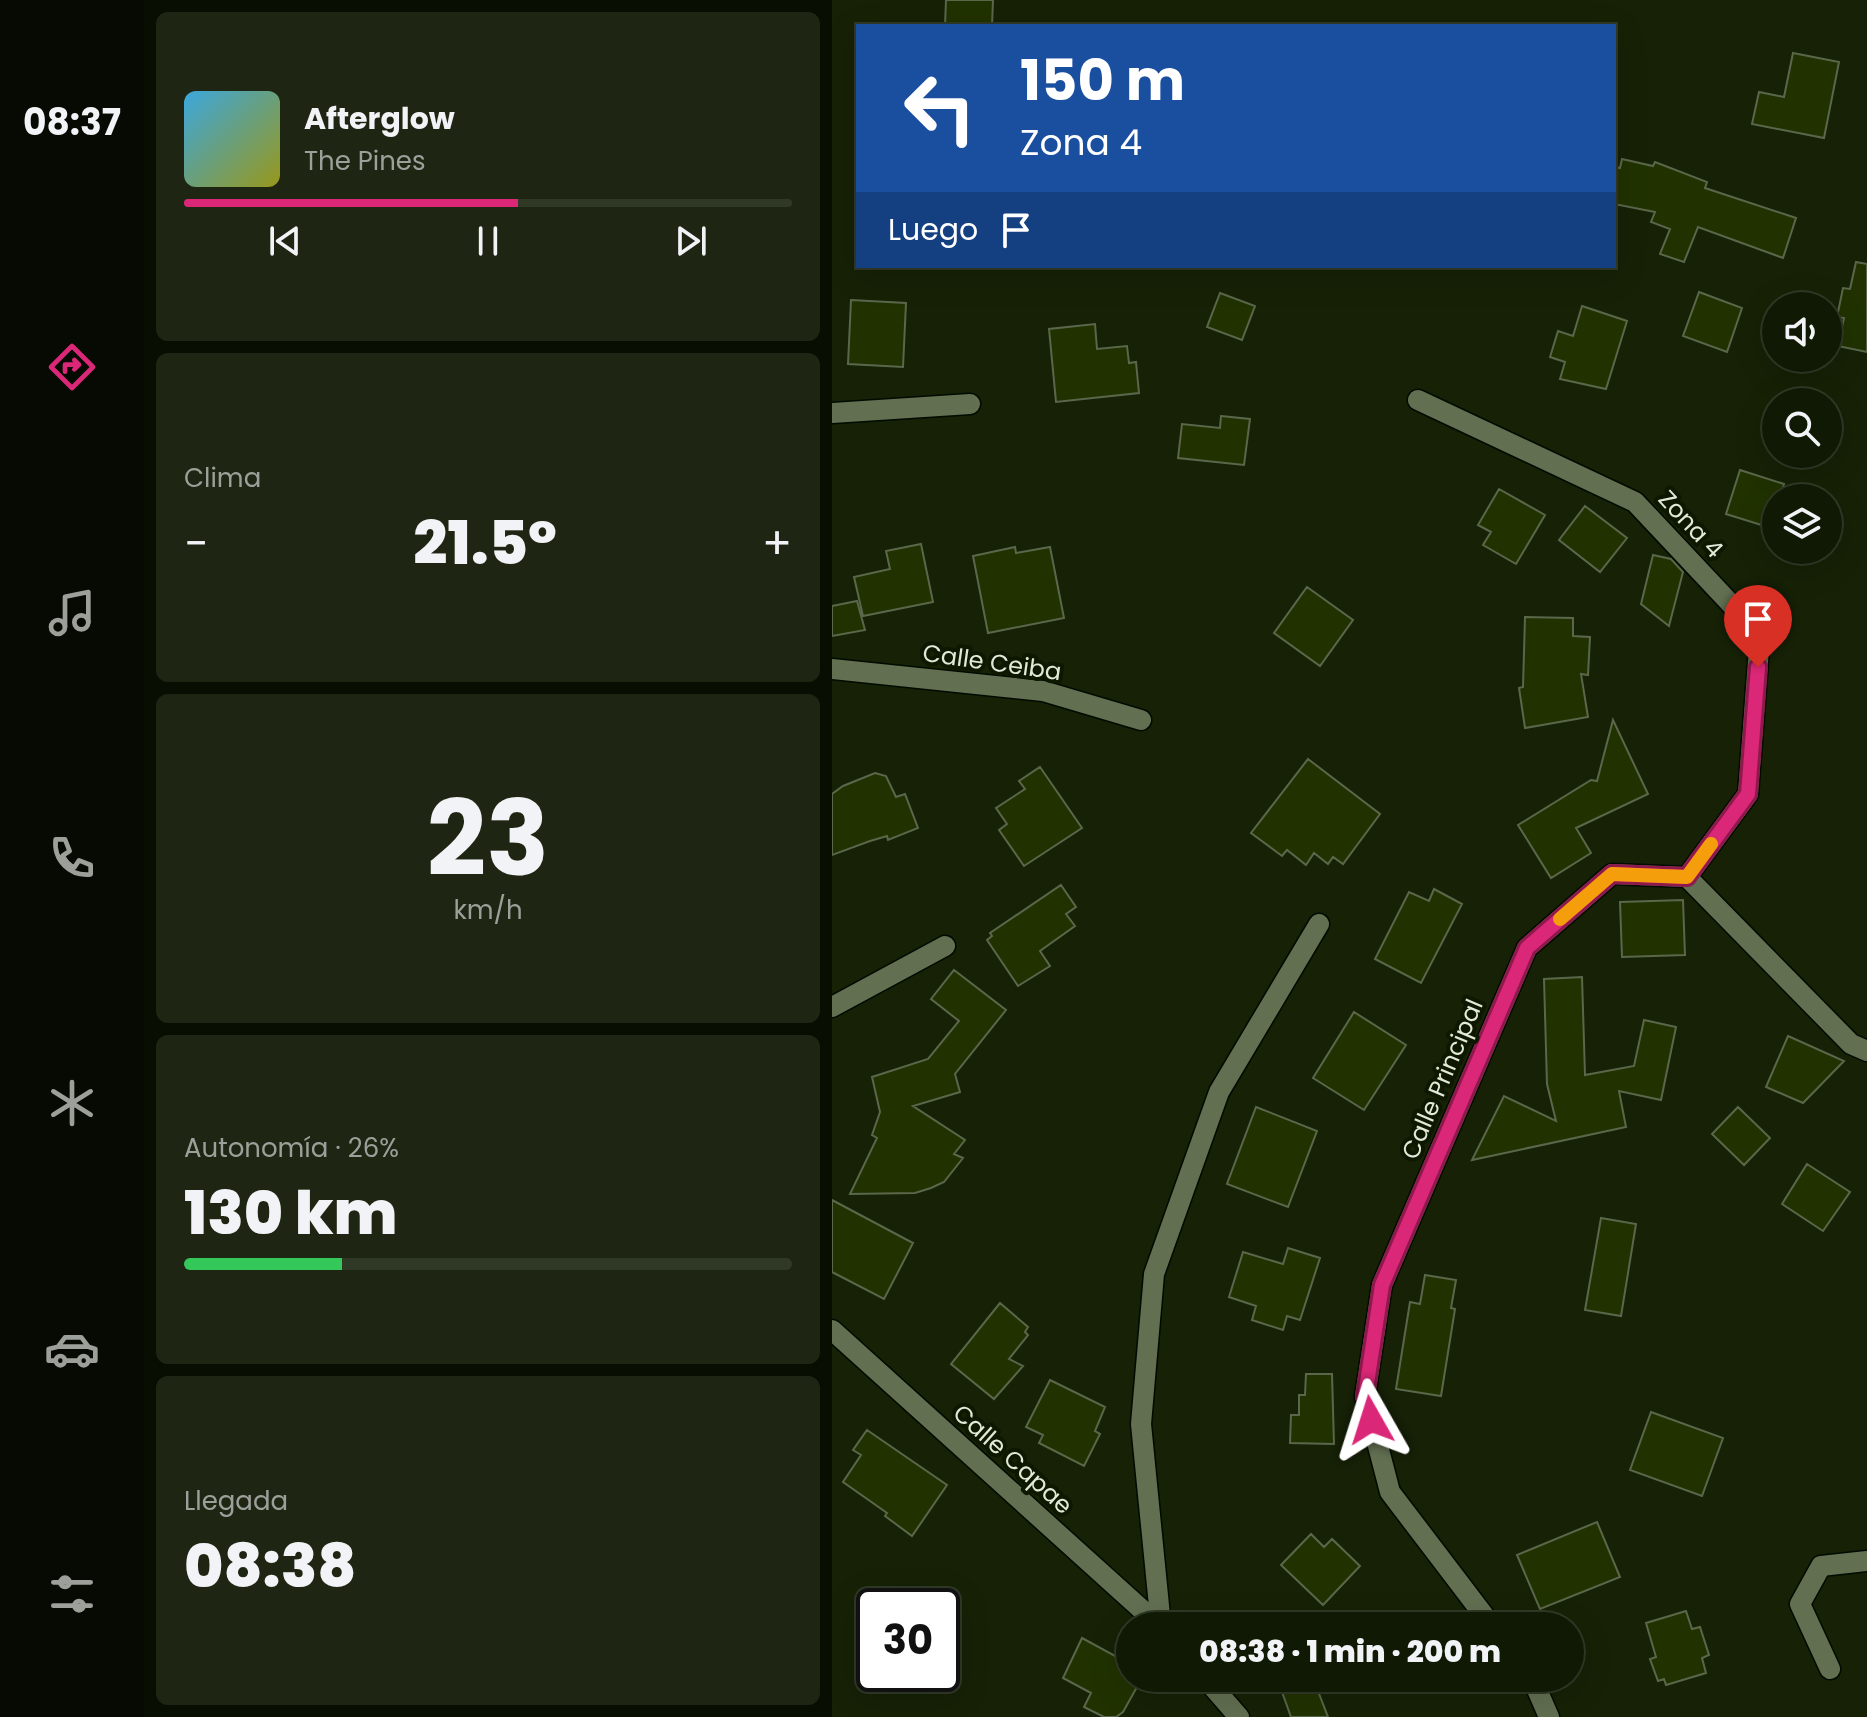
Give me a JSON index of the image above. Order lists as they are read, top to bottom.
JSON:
{
  "streets": {
    "street": [
      "Zona 4",
      "Calle Ceiba",
      "Calle Principal",
      "Calle Capae"
    ]
  },
  "crossings": [
    ["Zona 4", "Calle Principal"]
  ],
  "page": {
    "tabs": "08:37",
    "turn": ["150 m", "Zona 4"],
    "song": ["Afterglow", "The Pines"],
    "then": "Luego",
    "tile": [
      "Clima",
      ["23", "km/h"],
      ["Autonomía · 26%", "130 km"],
      ["Llegada", "08:38"]
    ],
    "heat": ["−", "21.5°", "+"],
    "limit": "30",
    "trip": "08:38 · 1 min · 200 m"
  }
}
